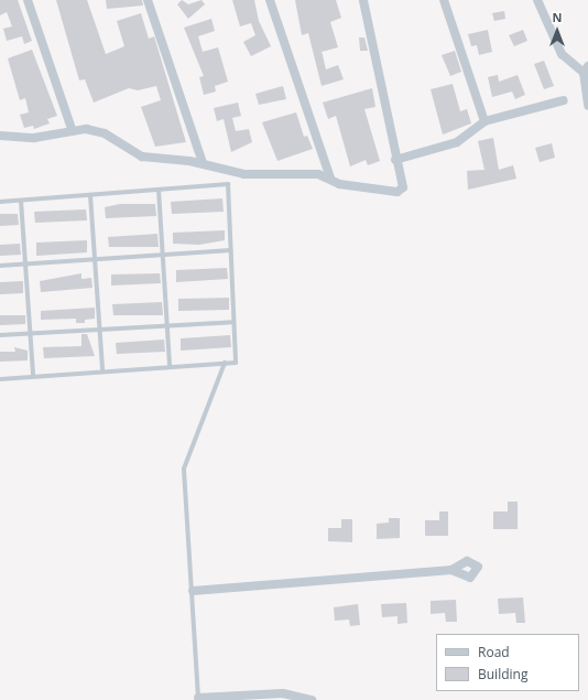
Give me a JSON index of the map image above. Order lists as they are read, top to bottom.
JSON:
{
  "legend": ["Road", "Building"],
  "north": "top"
}
